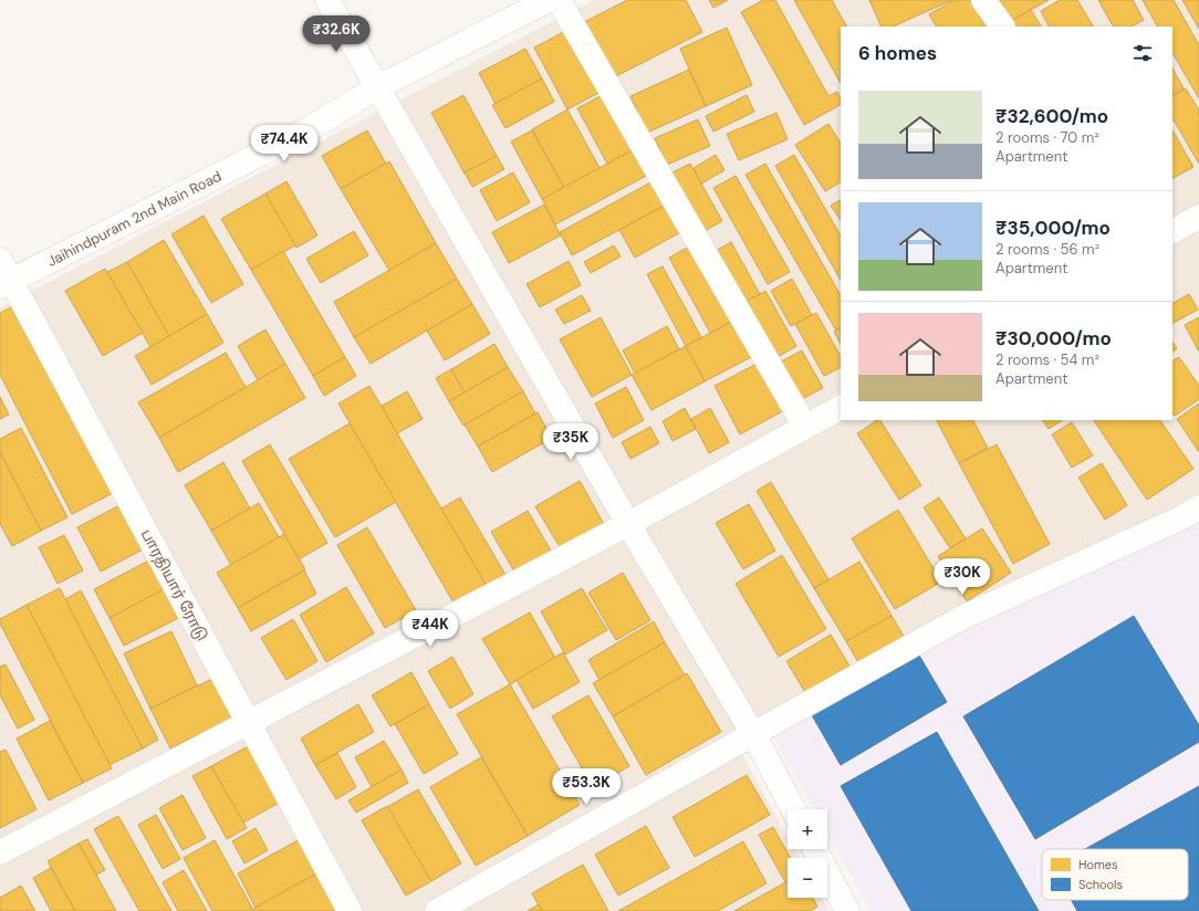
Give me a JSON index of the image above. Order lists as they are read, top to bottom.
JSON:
{
  "streets": {
    "street": ["Jaihindpuram 2nd Main Road", "பாரதியார் ரோடு"]
  },
  "crossings": [
    ["Jaihindpuram 2nd Main Road", "பாரதியார் ரோடு"]
  ],
  "legend": ["Homes", "Schools"],
  "page": {
    "price": [
      "₹32.6K",
      "₹74.4K",
      "₹35K",
      "₹30K",
      "₹44K",
      "₹53.3K"
    ],
    "heading": "6 homes",
    "list": [
      {
        "name": "₹32,600/mo",
        "note": "2 rooms · 70 m² · Apartment"
      },
      {
        "name": "₹35,000/mo",
        "note": "2 rooms · 56 m² · Apartment"
      },
      {
        "name": "₹30,000/mo",
        "note": "2 rooms · 54 m² · Apartment"
      }
    ],
    "map_buttons": ["+", "−"]
  }
}
